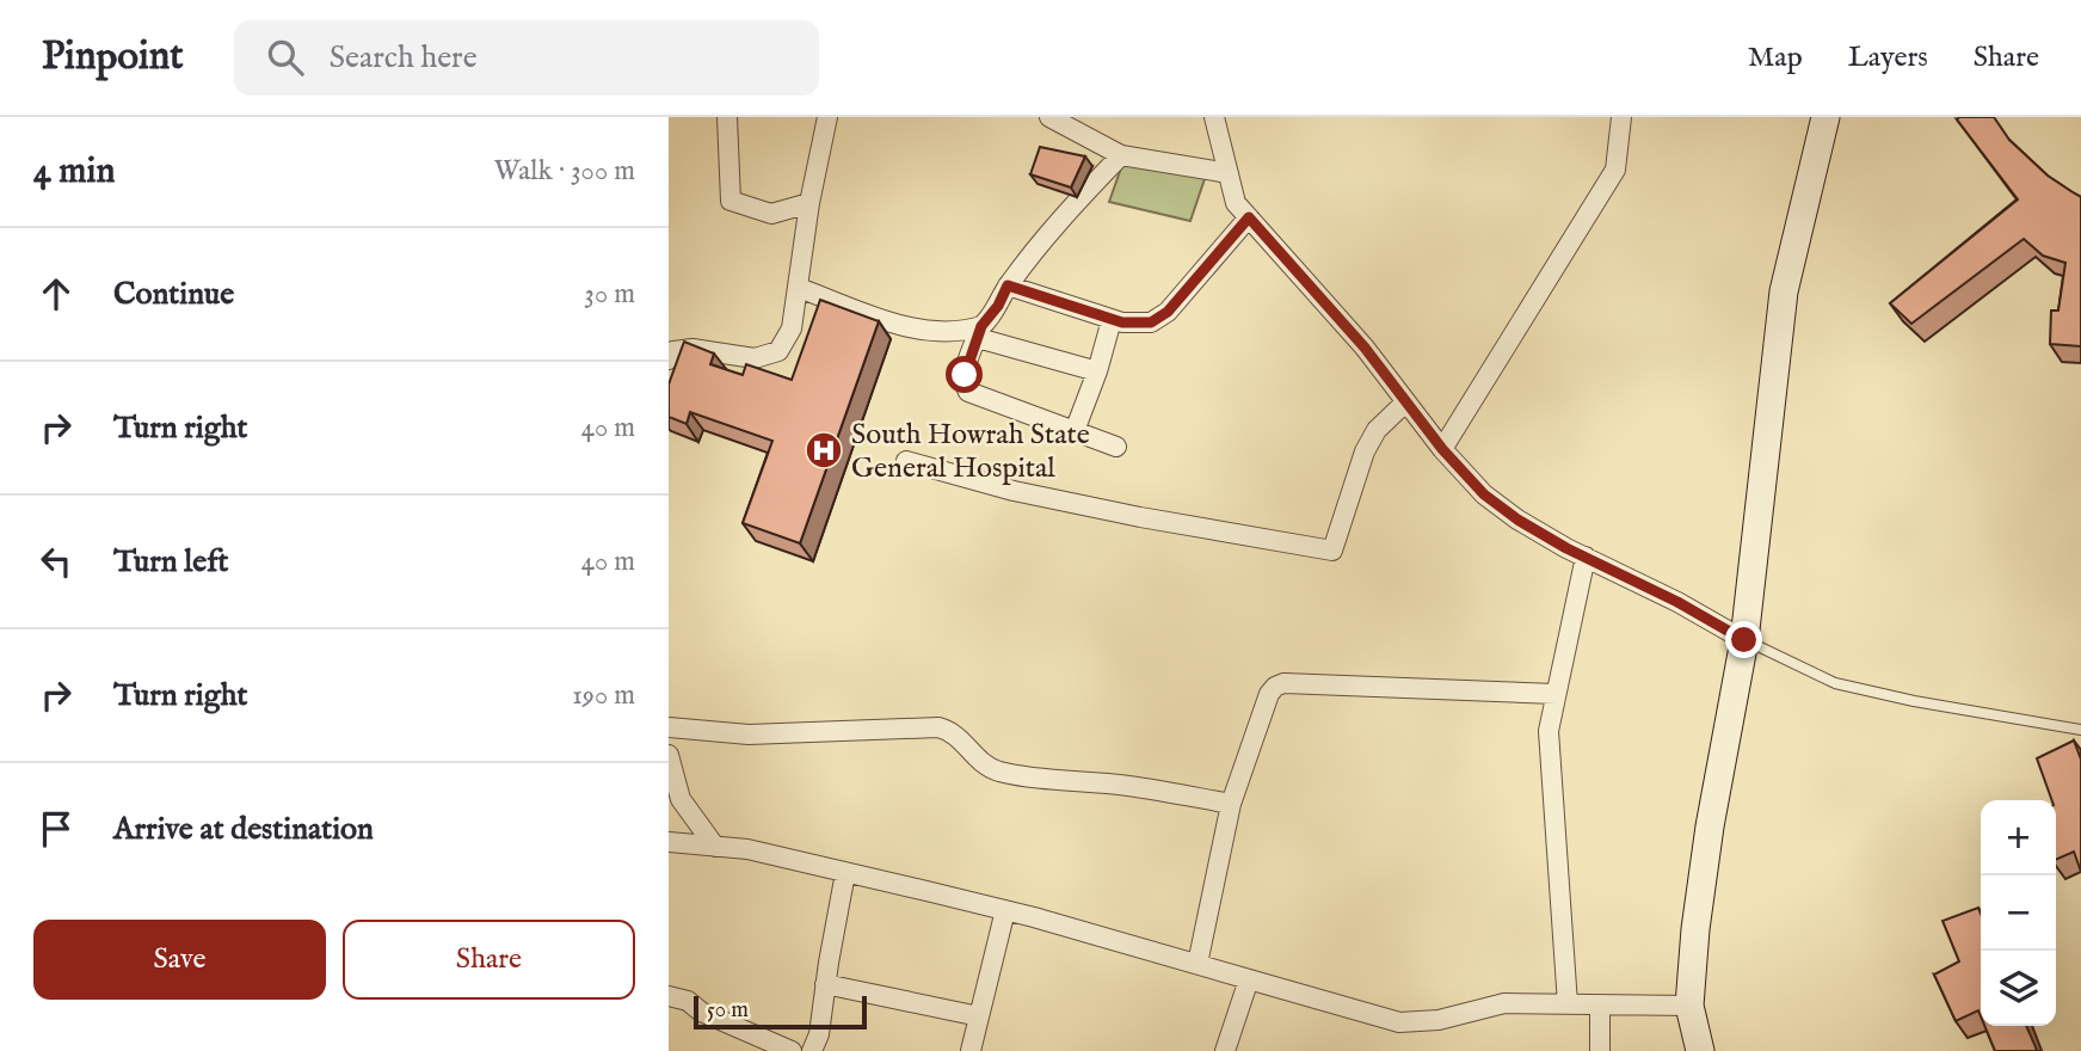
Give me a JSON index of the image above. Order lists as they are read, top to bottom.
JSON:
{
  "places": {
    "hospital": ["South Howrah State General Hospital"]
  },
  "scale_bar": "50 m",
  "page": {
    "header": "Pinpoint",
    "search": "Search here",
    "nav": ["Map", "Layers", "Share"],
    "heading": ["4 min", "Walk · 300 m"],
    "list": [
      ["Continue", "30 m"],
      ["Turn right", "40 m"],
      ["Turn left", "40 m"],
      ["Turn right", "190 m"],
      "Arrive at destination"
    ],
    "map_buttons": ["+", "−"],
    "buttons": ["Save", "Share"],
    "scale": "50 m"
  }
}
